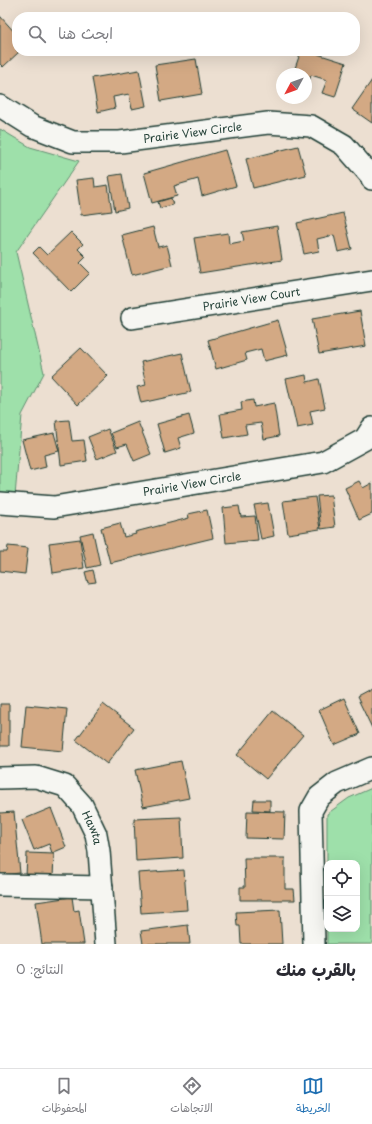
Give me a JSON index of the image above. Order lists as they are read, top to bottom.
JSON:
{
  "streets": {
    "street": ["Prairie View Circle", "Prairie View Court", "Hawta"]
  },
  "north": "bottom left",
  "page": {
    "search": "ابحث هنا",
    "heading": ["بالقرب منك", "النتائج: 0"],
    "nav": ["الخريطة", "الاتجاهات", "المحفوظات"]
  }
}
